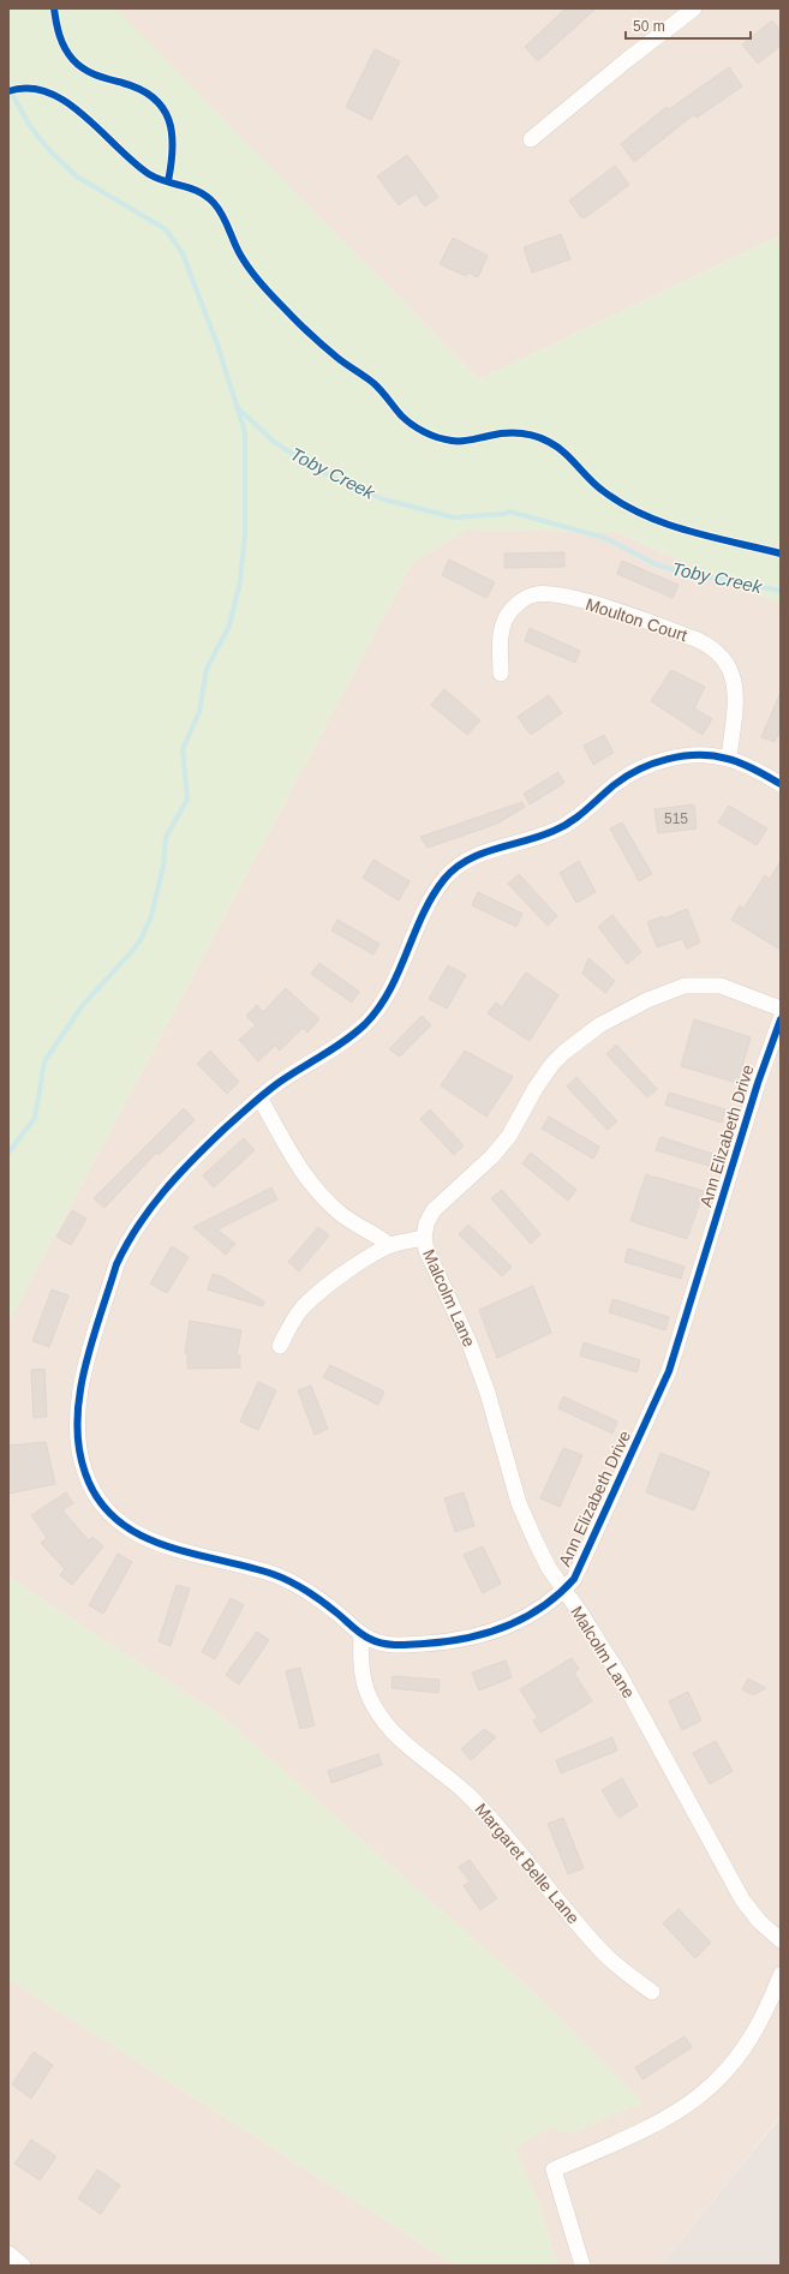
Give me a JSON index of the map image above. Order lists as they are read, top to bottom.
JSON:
{
  "streets": {
    "street": [
      "Moulton Court",
      "Ann Elizabeth Drive",
      "Malcolm Lane",
      "Margaret Belle Lane"
    ]
  },
  "crossings": [
    ["Moulton Court", "Ann Elizabeth Drive"],
    ["Ann Elizabeth Drive", "Malcolm Lane"],
    ["Ann Elizabeth Drive", "Margaret Belle Lane"]
  ],
  "water": ["Toby Creek"],
  "house_numbers": ["515"],
  "scale_bar": "50 m"
}
